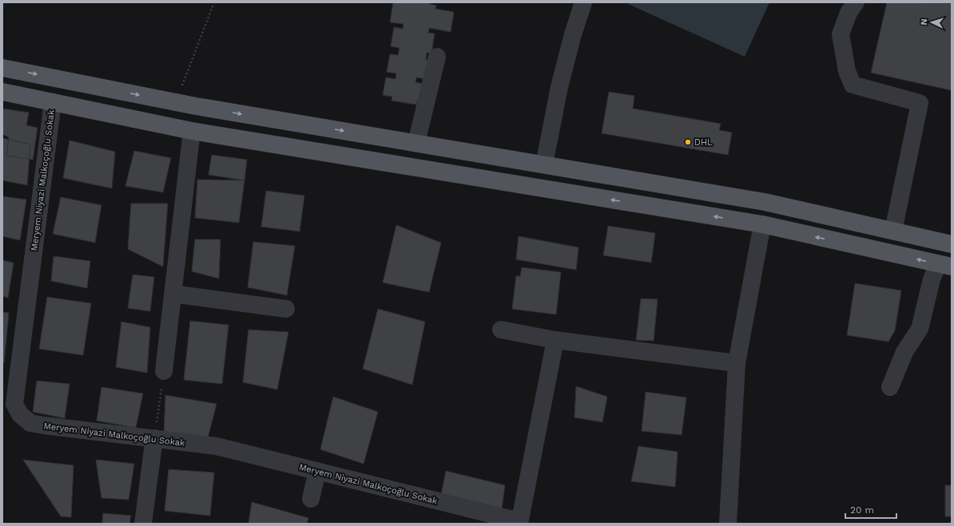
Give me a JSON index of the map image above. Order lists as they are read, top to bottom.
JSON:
{
  "streets": {
    "street": ["Meryem Niyazi Malkoçoğlu Sokak"]
  },
  "places": ["DHL"],
  "scale_bar": "20 m",
  "north": "left"
}
